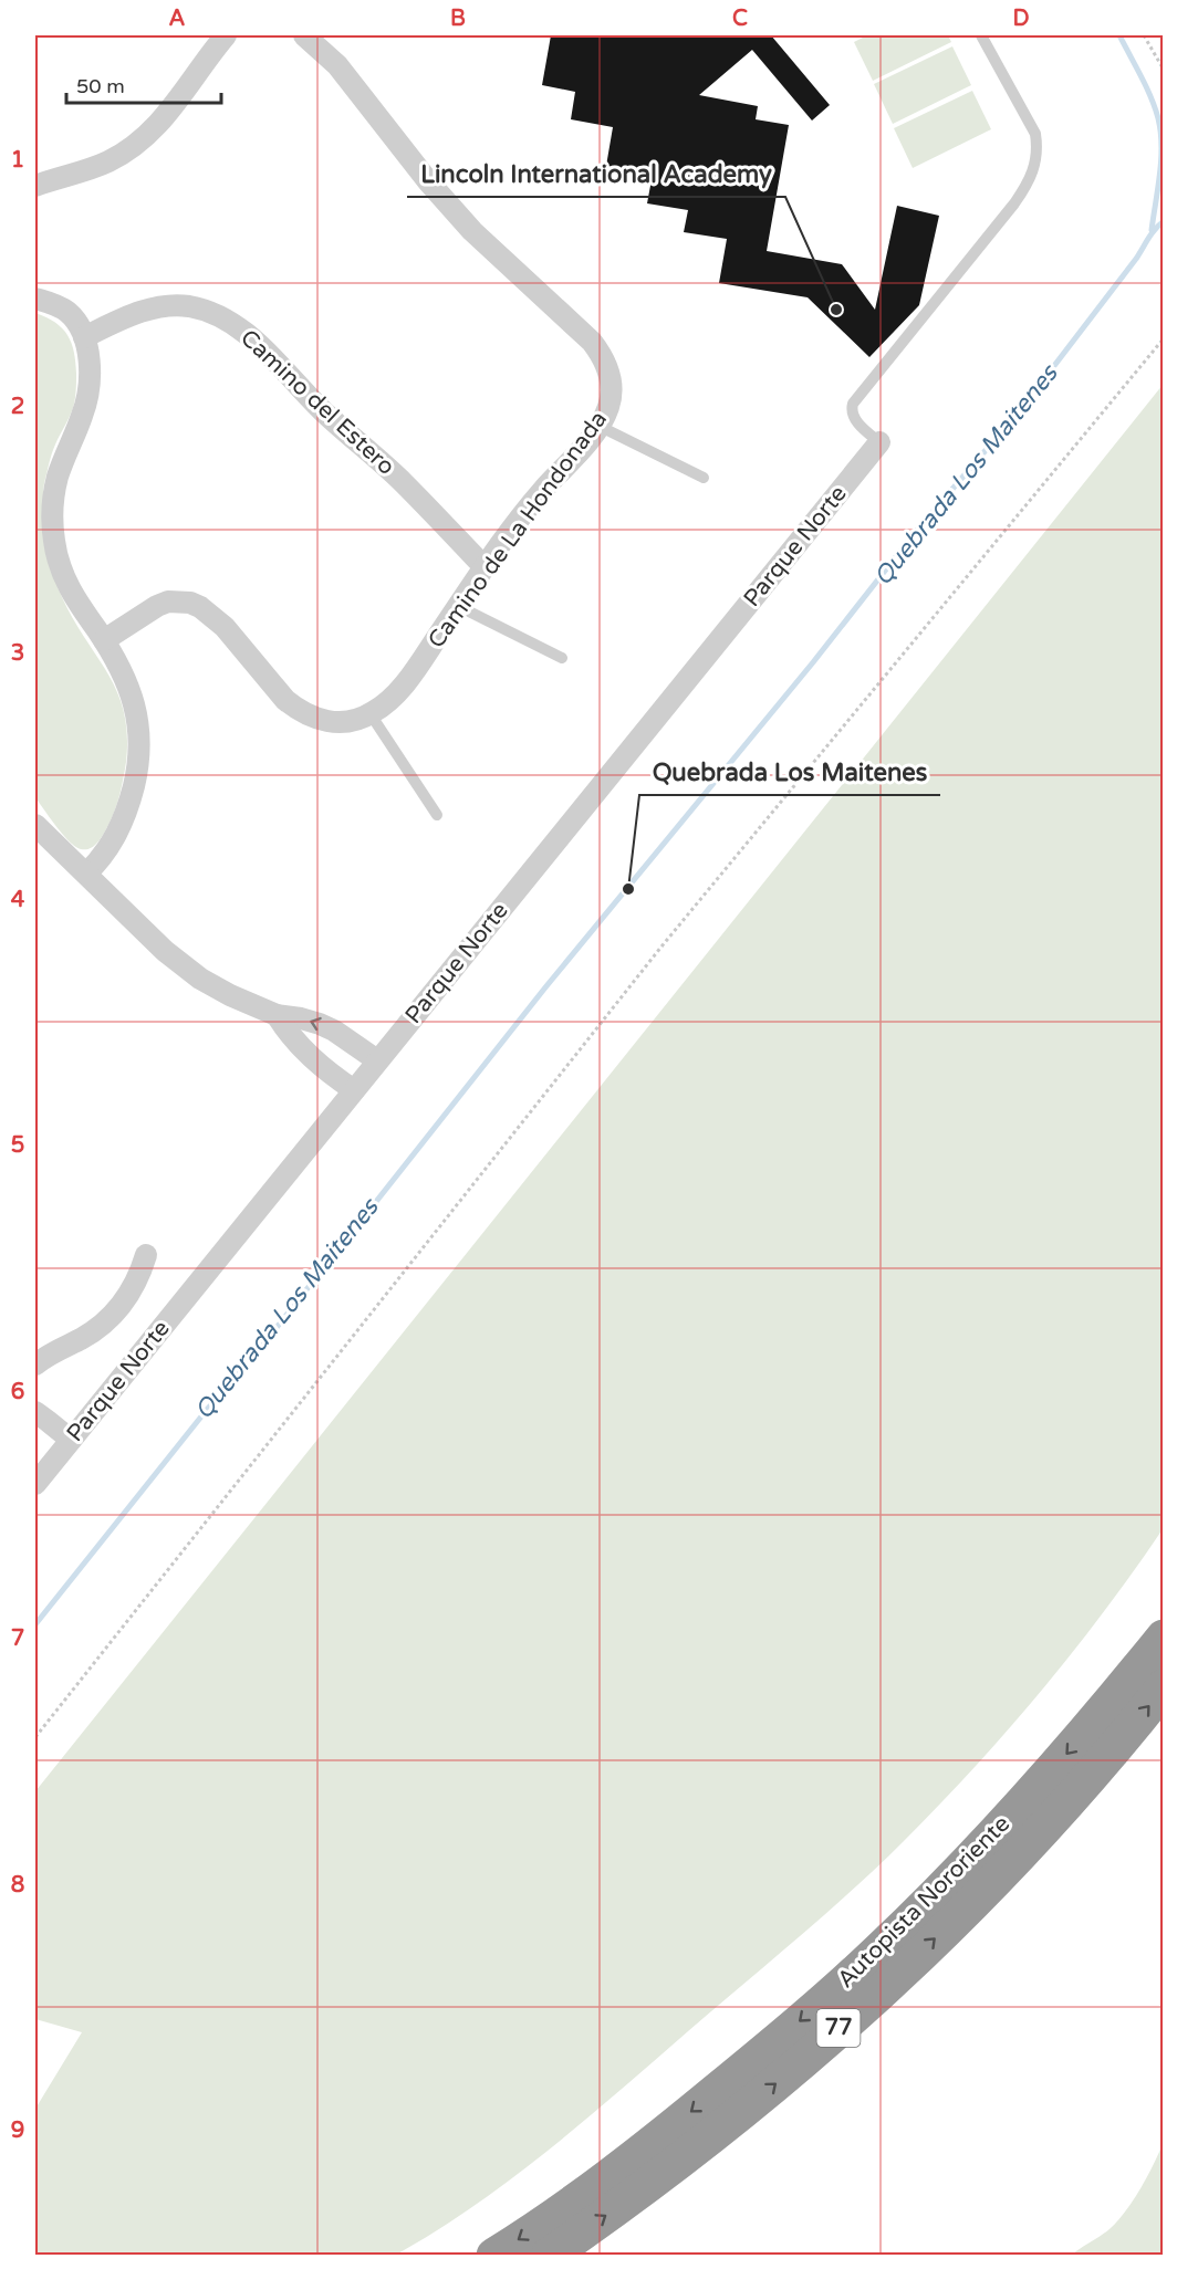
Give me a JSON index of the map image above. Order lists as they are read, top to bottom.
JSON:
{
  "streets": {
    "highway": ["Autopista Nororiente", "77"],
    "street": ["Camino del Estero", "Camino de La Hondonada", "Parque Norte"]
  },
  "crossings": [
    ["Camino del Estero", "Camino de La Hondonada"]
  ],
  "water": ["Quebrada Los Maitenes"],
  "places": ["Lincoln International Academy", "Quebrada Los Maitenes"],
  "scale_bar": "50 m",
  "grid": {
    "columns": [
      "A",
      "B",
      "C",
      "D"
    ],
    "rows": [
      "1",
      "2",
      "3",
      "4",
      "5",
      "6",
      "7",
      "8",
      "9"
    ]
  }
}
